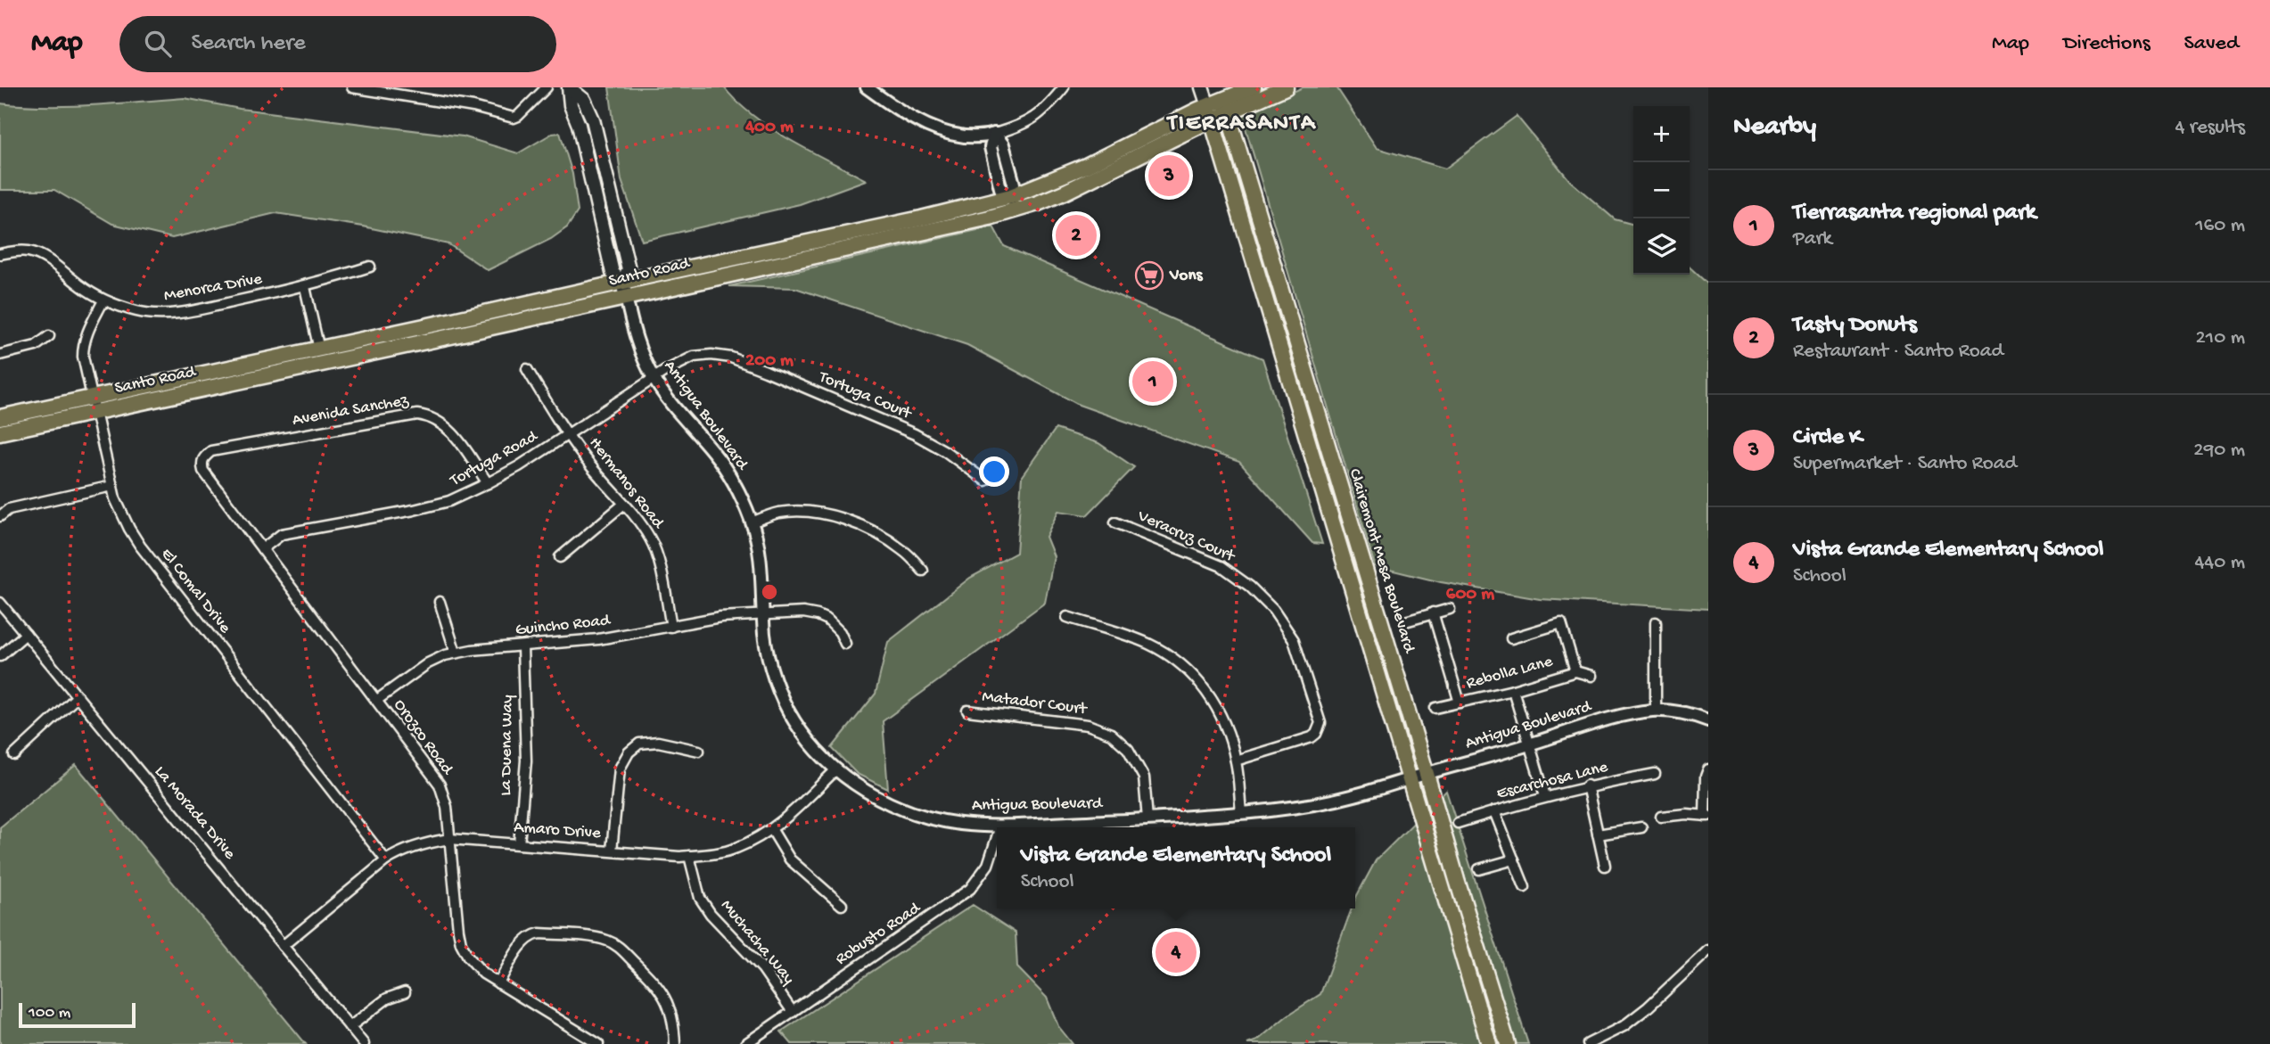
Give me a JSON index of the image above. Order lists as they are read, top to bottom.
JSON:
{
  "streets": {
    "main road": ["Santo Road", "Antigua Boulevard", "Clairemont Mesa Boulevard"],
    "street": [
      "Menorca Drive",
      "Tortuga Court",
      "Avenida Sanchez",
      "Tortuga Road",
      "Hermanos Road",
      "Veracruz Court",
      "El Comal Drive",
      "Guincho Road",
      "Rebolla Lane",
      "Matador Court",
      "Orozco Road",
      "La Duena Way",
      "Escarchosa Lane",
      "La Morada Drive",
      "Amaro Drive",
      "Robusto Road",
      "Muchacha Way"
    ]
  },
  "crossings": [
    ["Santo Road", "Antigua Boulevard"],
    ["Santo Road", "Clairemont Mesa Boulevard"],
    ["Santo Road", "El Comal Drive"],
    ["Menorca Drive", "El Comal Drive"],
    ["Tortuga Court", "Antigua Boulevard"],
    ["Tortuga Court", "Tortuga Road"],
    ["Avenida Sanchez", "Tortuga Road"],
    ["Avenida Sanchez", "Orozco Road"],
    ["Antigua Boulevard", "Tortuga Road"],
    ["Antigua Boulevard", "Clairemont Mesa Boulevard"],
    ["Antigua Boulevard", "Guincho Road"],
    ["Antigua Boulevard", "Matador Court"],
    ["Antigua Boulevard", "Amaro Drive"],
    ["Tortuga Road", "Hermanos Road"],
    ["Tortuga Road", "Orozco Road"],
    ["Hermanos Road", "Guincho Road"],
    ["El Comal Drive", "Amaro Drive"],
    ["Guincho Road", "Orozco Road"],
    ["Guincho Road", "La Duena Way"],
    ["Orozco Road", "Amaro Drive"],
    ["La Duena Way", "Amaro Drive"],
    ["La Morada Drive", "Amaro Drive"],
    ["Amaro Drive", "Muchacha Way"],
    ["Robusto Road", "Muchacha Way"]
  ],
  "districts": ["TIERRASANTA"],
  "places": {
    "supermarket": ["Vons"]
  },
  "scale_bar": "100 m",
  "page": {
    "header": "Map",
    "search": "Search here",
    "nav": ["Map", "Directions", "Saved"],
    "heading": ["Nearby", "4 results"],
    "map_buttons": ["+", "−"],
    "pins": [
      "3",
      "2",
      "1",
      "4"
    ],
    "list": [
      {
        "mark": "1",
        "name": "Tierrasanta regional park",
        "note": "Park",
        "value": "160 m"
      },
      {
        "mark": "2",
        "name": "Tasty Donuts",
        "note": "Restaurant · Santo Road",
        "value": "210 m"
      },
      {
        "mark": "3",
        "name": "Circle K",
        "note": "Supermarket · Santo Road",
        "value": "290 m"
      },
      {
        "mark": "4",
        "name": "Vista Grande Elementary School",
        "note": "School",
        "value": "440 m"
      }
    ],
    "popup": ["Vista Grande Elementary School", "School"],
    "scale": "100 m"
  },
  "rings": ["400 m", "200 m", "600 m"]
}
